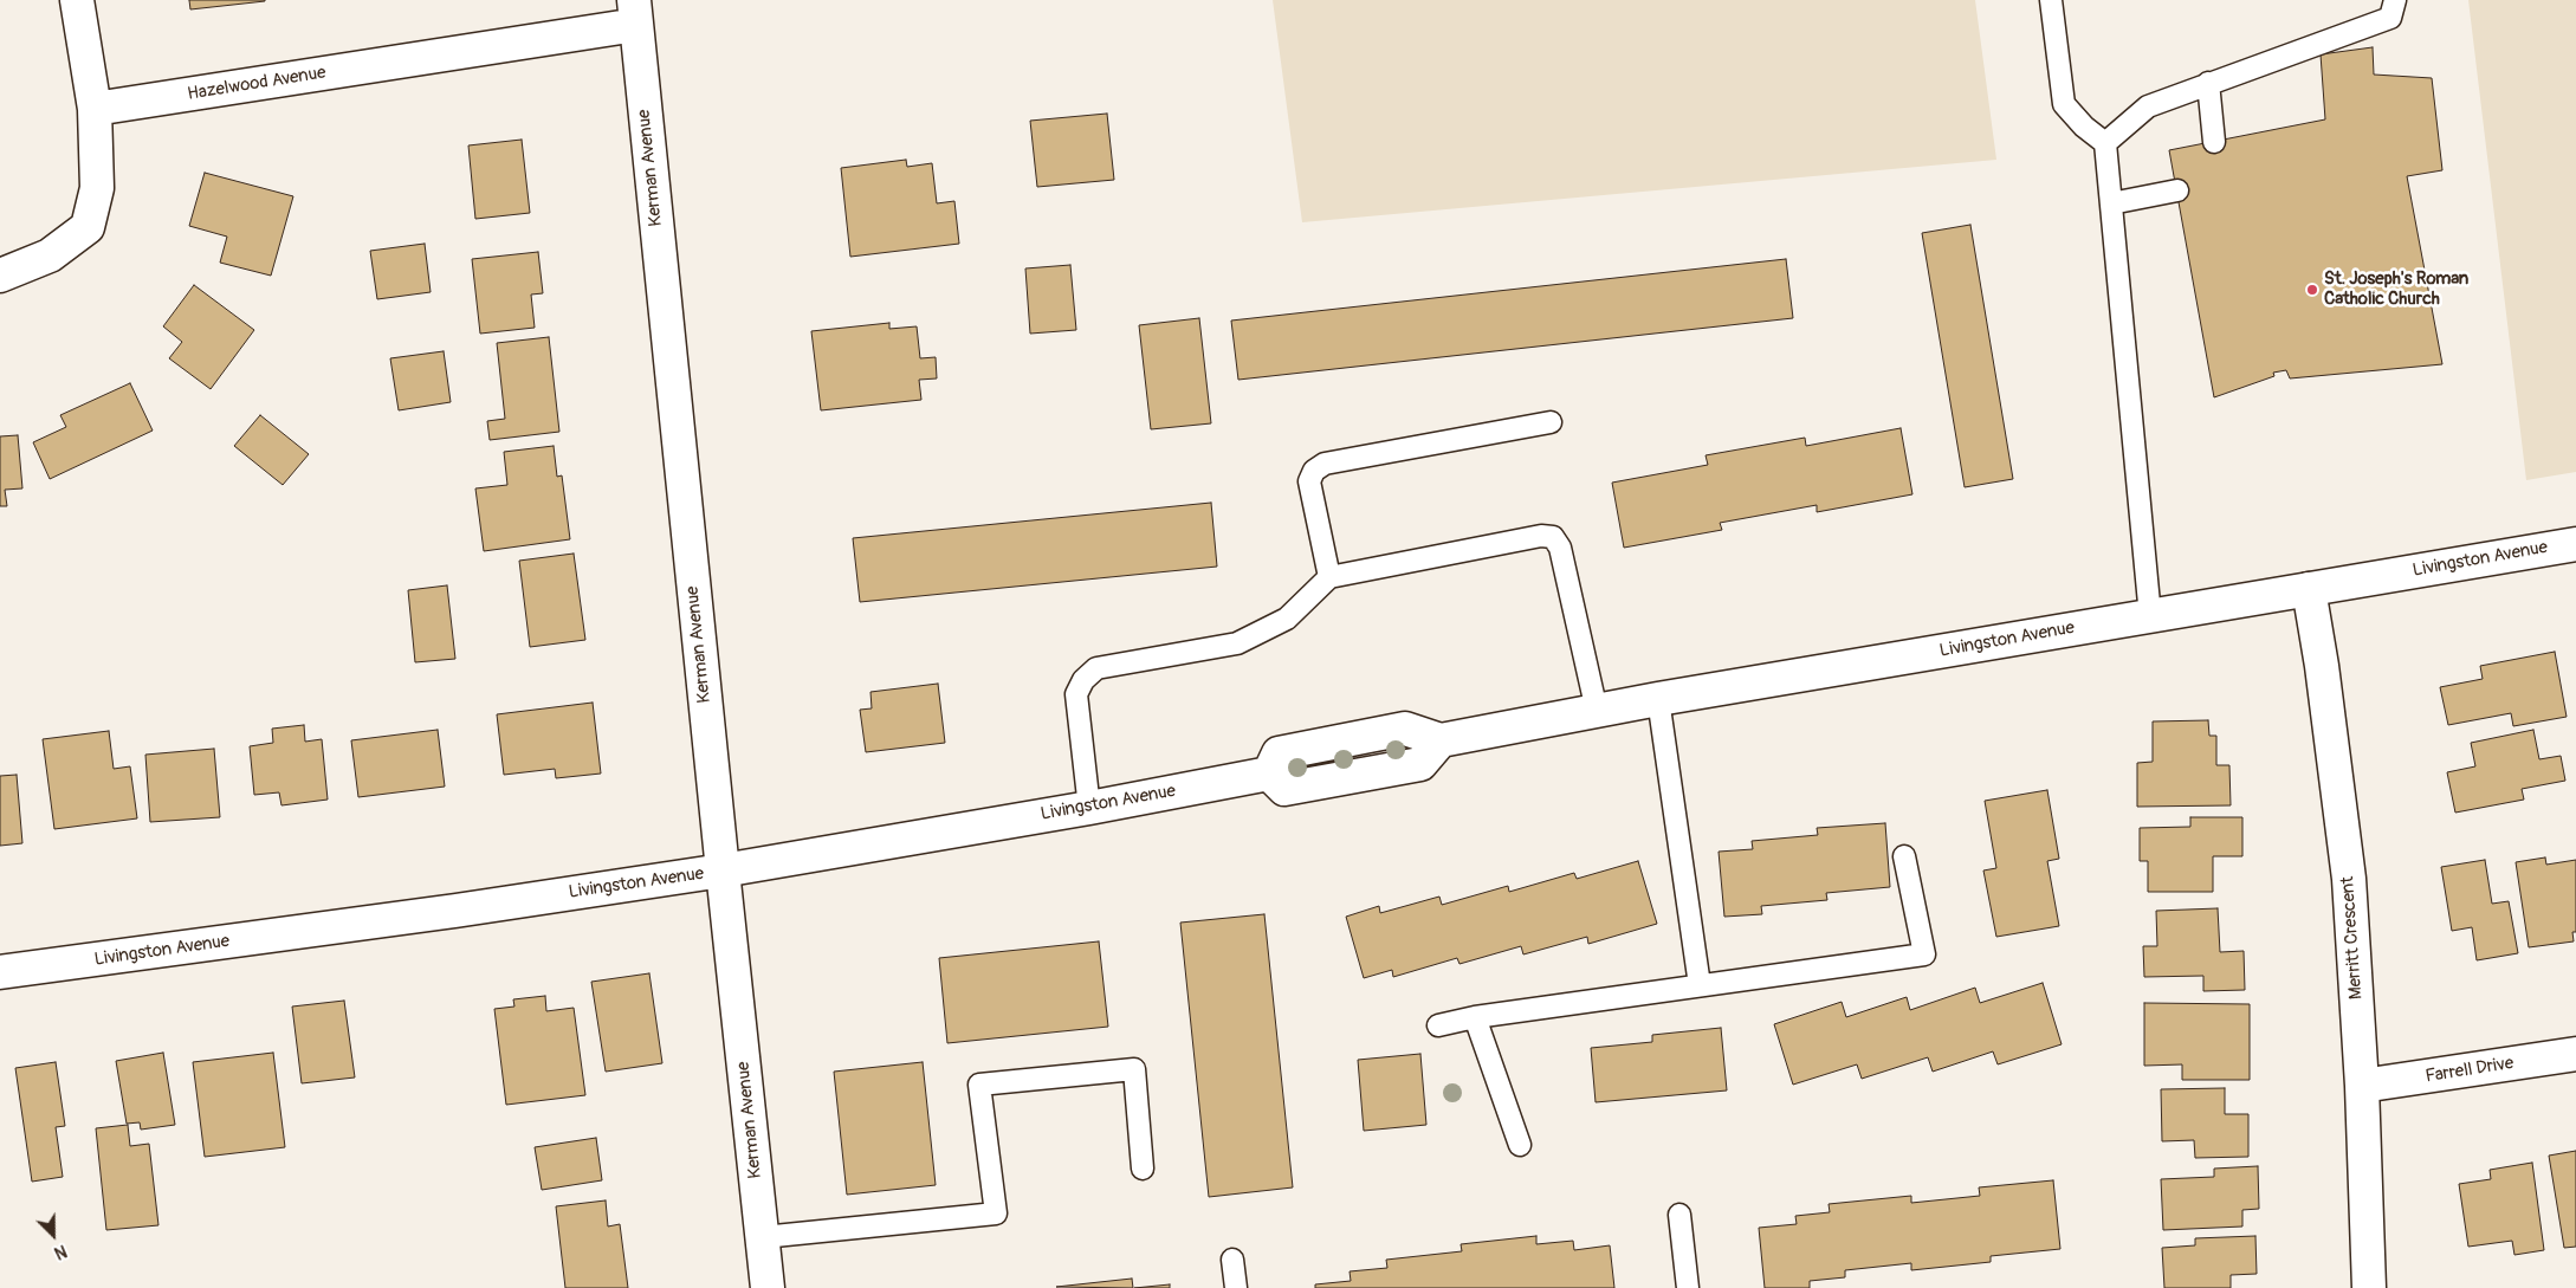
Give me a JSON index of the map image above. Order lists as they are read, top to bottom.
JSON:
{
  "streets": {
    "street": [
      "Hazelwood Avenue",
      "Kerman Avenue",
      "Livingston Avenue",
      "Merritt Crescent",
      "Farrell Drive"
    ]
  },
  "crossings": [
    ["Hazelwood Avenue", "Kerman Avenue"],
    ["Kerman Avenue", "Livingston Avenue"],
    ["Livingston Avenue", "Merritt Crescent"],
    ["Merritt Crescent", "Farrell Drive"]
  ],
  "places": ["St. Joseph's Roman Catholic Church"],
  "north": "bottom right"
}
